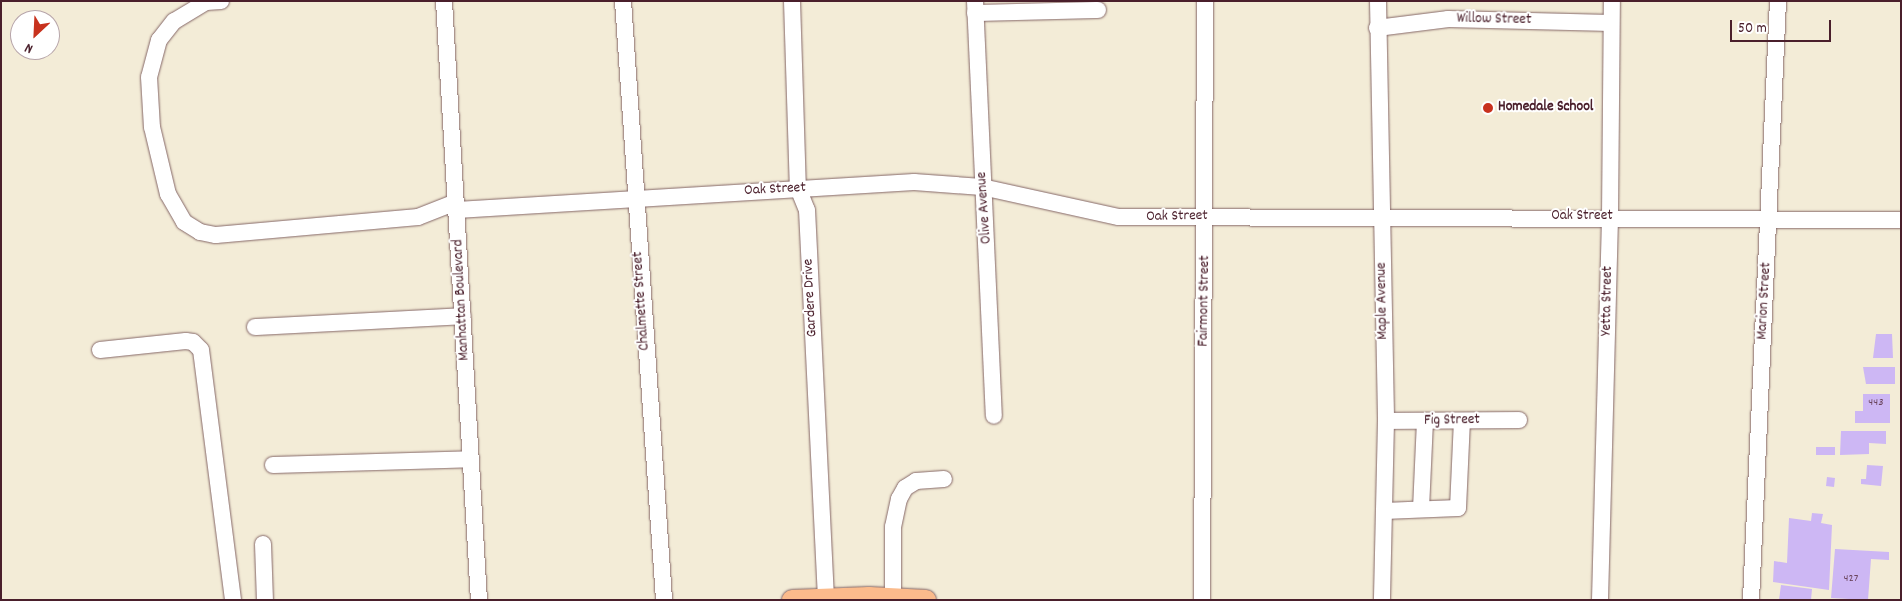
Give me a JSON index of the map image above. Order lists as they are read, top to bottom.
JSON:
{
  "streets": {
    "street": [
      "Willow Street",
      "Oak Street",
      "Olive Avenue",
      "Gardere Drive",
      "Manhattan Boulevard",
      "Chalmette Street",
      "Fairmont Street",
      "Maple Avenue",
      "Yetta Street",
      "Marion Street",
      "Fig Street"
    ]
  },
  "crossings": [
    ["Willow Street", "Maple Avenue"],
    ["Willow Street", "Yetta Street"],
    ["Oak Street", "Olive Avenue"],
    ["Oak Street", "Gardere Drive"],
    ["Oak Street", "Manhattan Boulevard"],
    ["Oak Street", "Chalmette Street"],
    ["Oak Street", "Fairmont Street"],
    ["Oak Street", "Maple Avenue"],
    ["Oak Street", "Yetta Street"],
    ["Oak Street", "Marion Street"],
    ["Maple Avenue", "Fig Street"]
  ],
  "places": ["Homedale School"],
  "house_numbers": ["443", "427"],
  "scale_bar": "50 m",
  "north": "bottom left"
}
